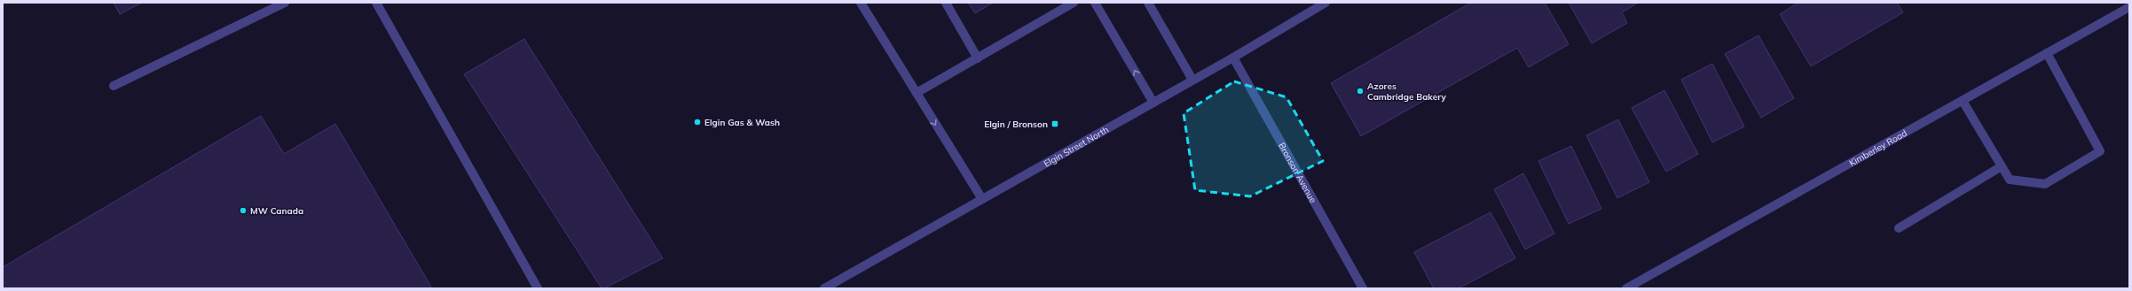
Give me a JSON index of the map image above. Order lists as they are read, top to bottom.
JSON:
{
  "streets": {
    "street": ["Elgin Street North", "Kimberley Road", "Bronson Avenue"]
  },
  "crossings": [
    ["Elgin Street North", "Bronson Avenue"]
  ],
  "places": {
    "other": ["Azores Cambridge Bakery", "Elgin Gas & Wash", "MW Canada"],
    "transit": ["Elgin / Bronson"]
  }
}
